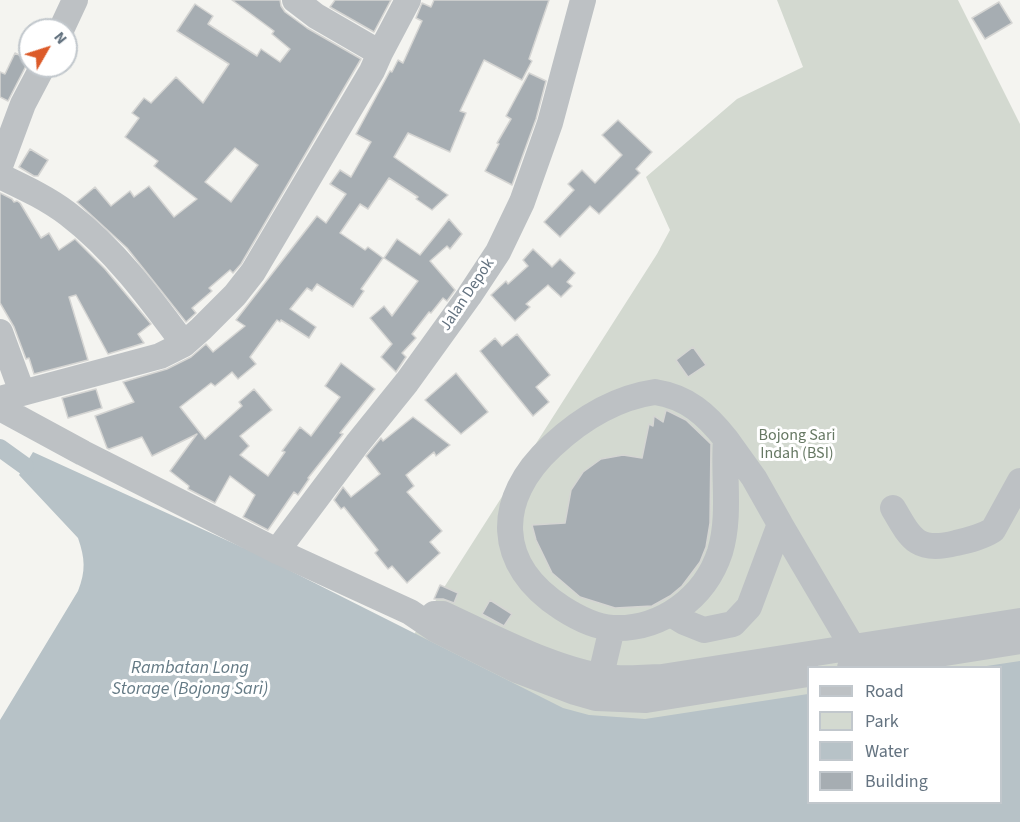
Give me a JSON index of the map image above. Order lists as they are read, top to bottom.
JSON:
{
  "streets": {
    "street": ["Jalan Depok"]
  },
  "water": ["Rambatan Long Storage (Bojong Sari)"],
  "parks": ["Bojong Sari Indah (BSI)"],
  "legend": [
    "Road",
    "Park",
    "Water",
    "Building"
  ],
  "north": "top right"
}
